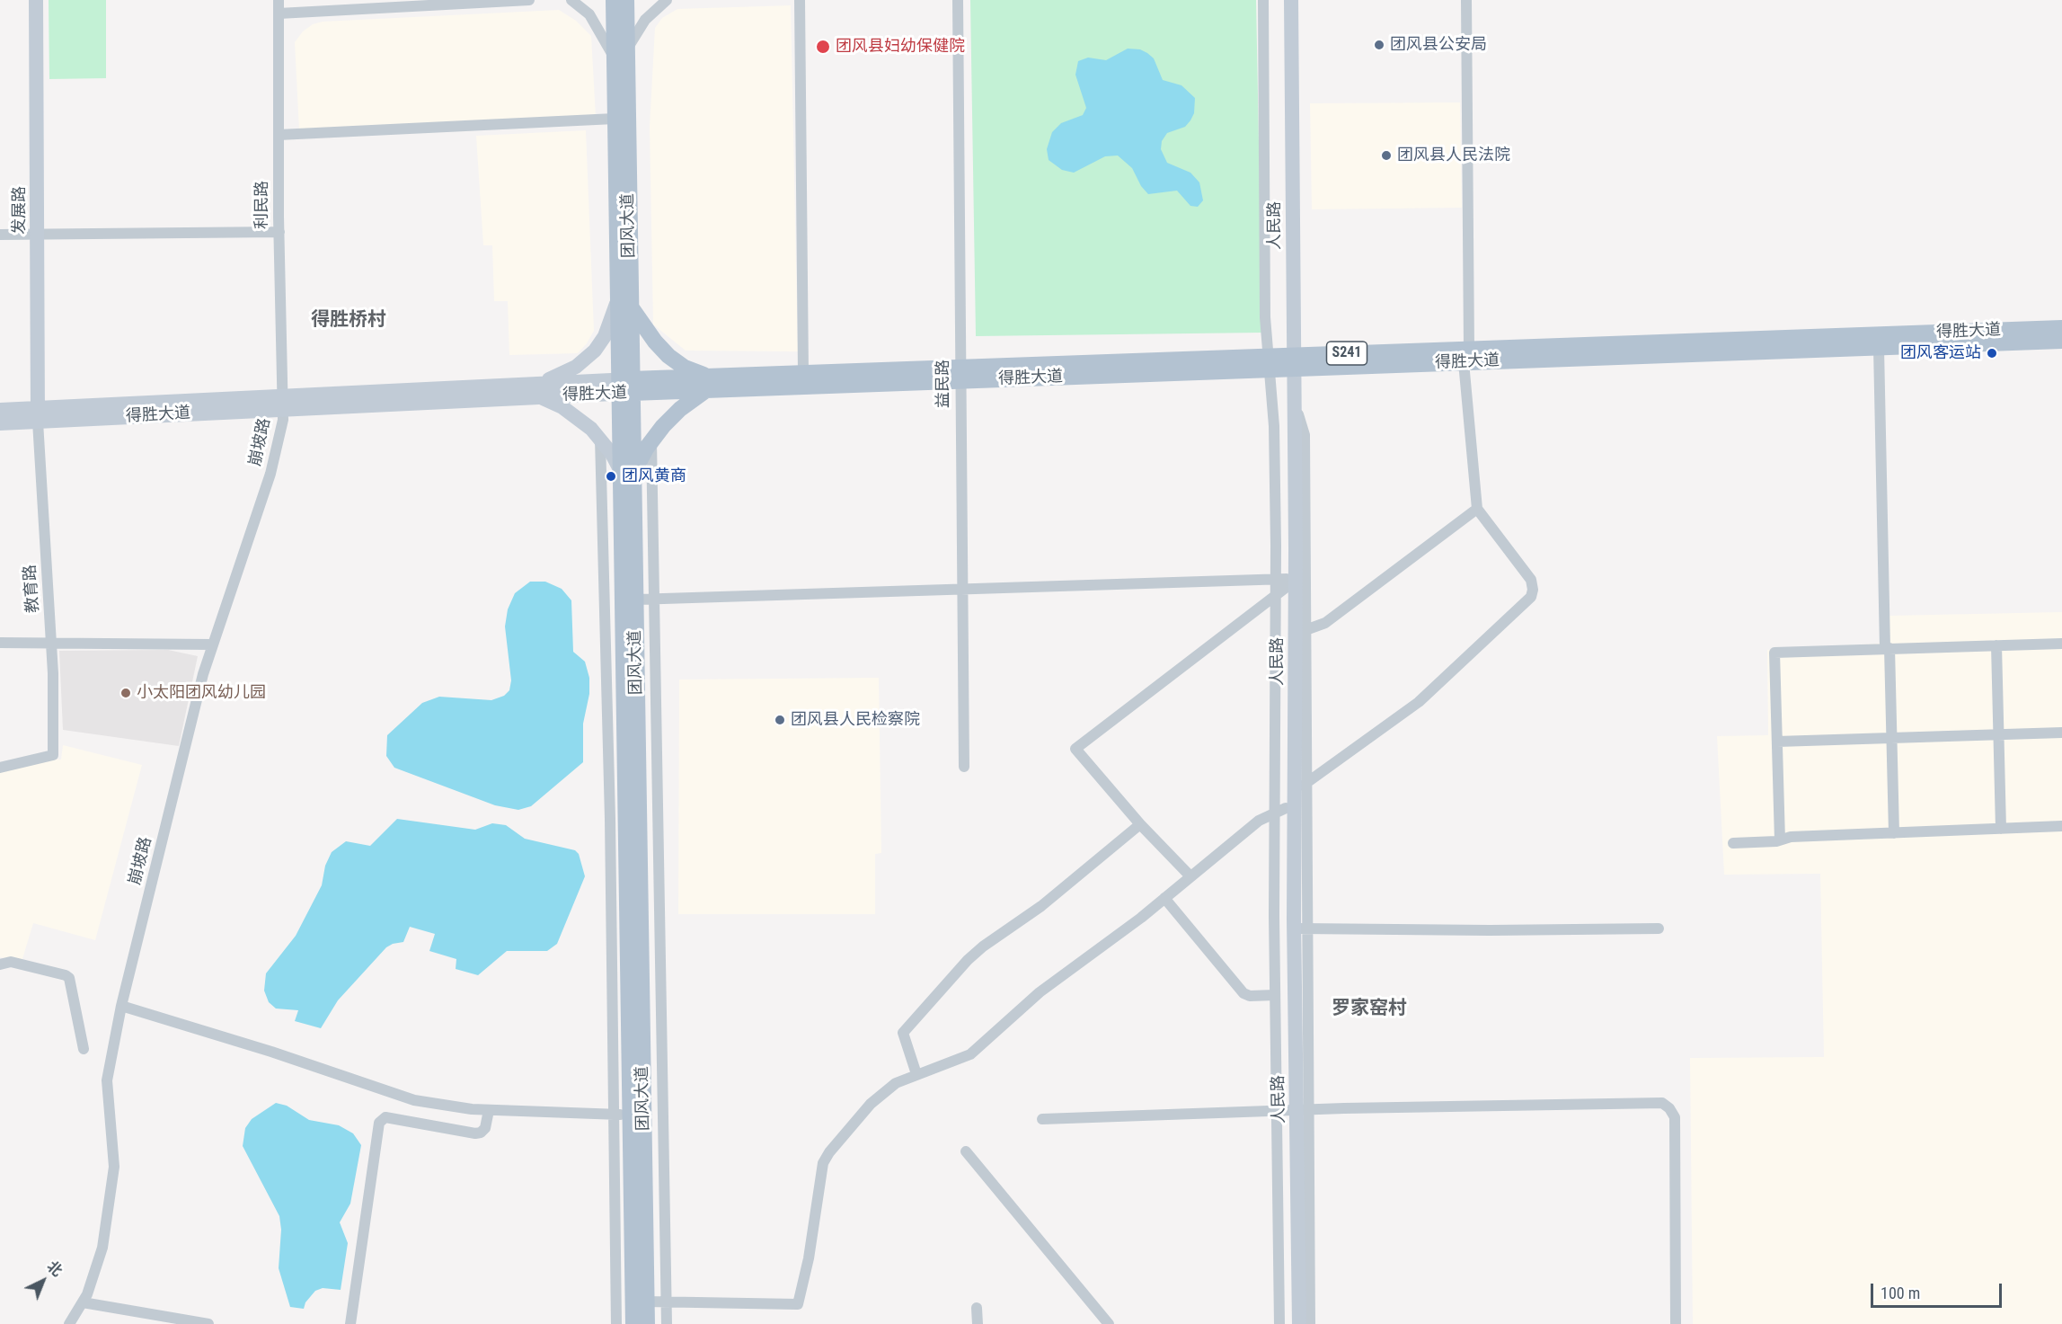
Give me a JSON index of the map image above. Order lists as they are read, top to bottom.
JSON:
{
  "streets": {
    "main road": ["团风大道", "得胜大道", "S241"],
    "street": [
      "利民路",
      "发展路",
      "人民路",
      "益民路",
      "崩坡路",
      "教育路"
    ]
  },
  "crossings": [
    ["利民路", "得胜大道"],
    ["利民路", "崩坡路"],
    ["发展路", "得胜大道"],
    ["发展路", "教育路"],
    ["团风大道", "得胜大道"],
    ["人民路", "得胜大道"],
    ["得胜大道", "益民路"],
    ["得胜大道", "崩坡路"],
    ["得胜大道", "教育路"]
  ],
  "districts": ["得胜桥村", "罗家窑村"],
  "places": [
    "团风县公安局",
    "团风县妇幼保健院",
    "团风县人民法院",
    "团风客运站",
    "团风黄商",
    "小太阳团风幼儿园",
    "团风县人民检察院"
  ],
  "scale_bar": "100 m",
  "north": "top right"
}
